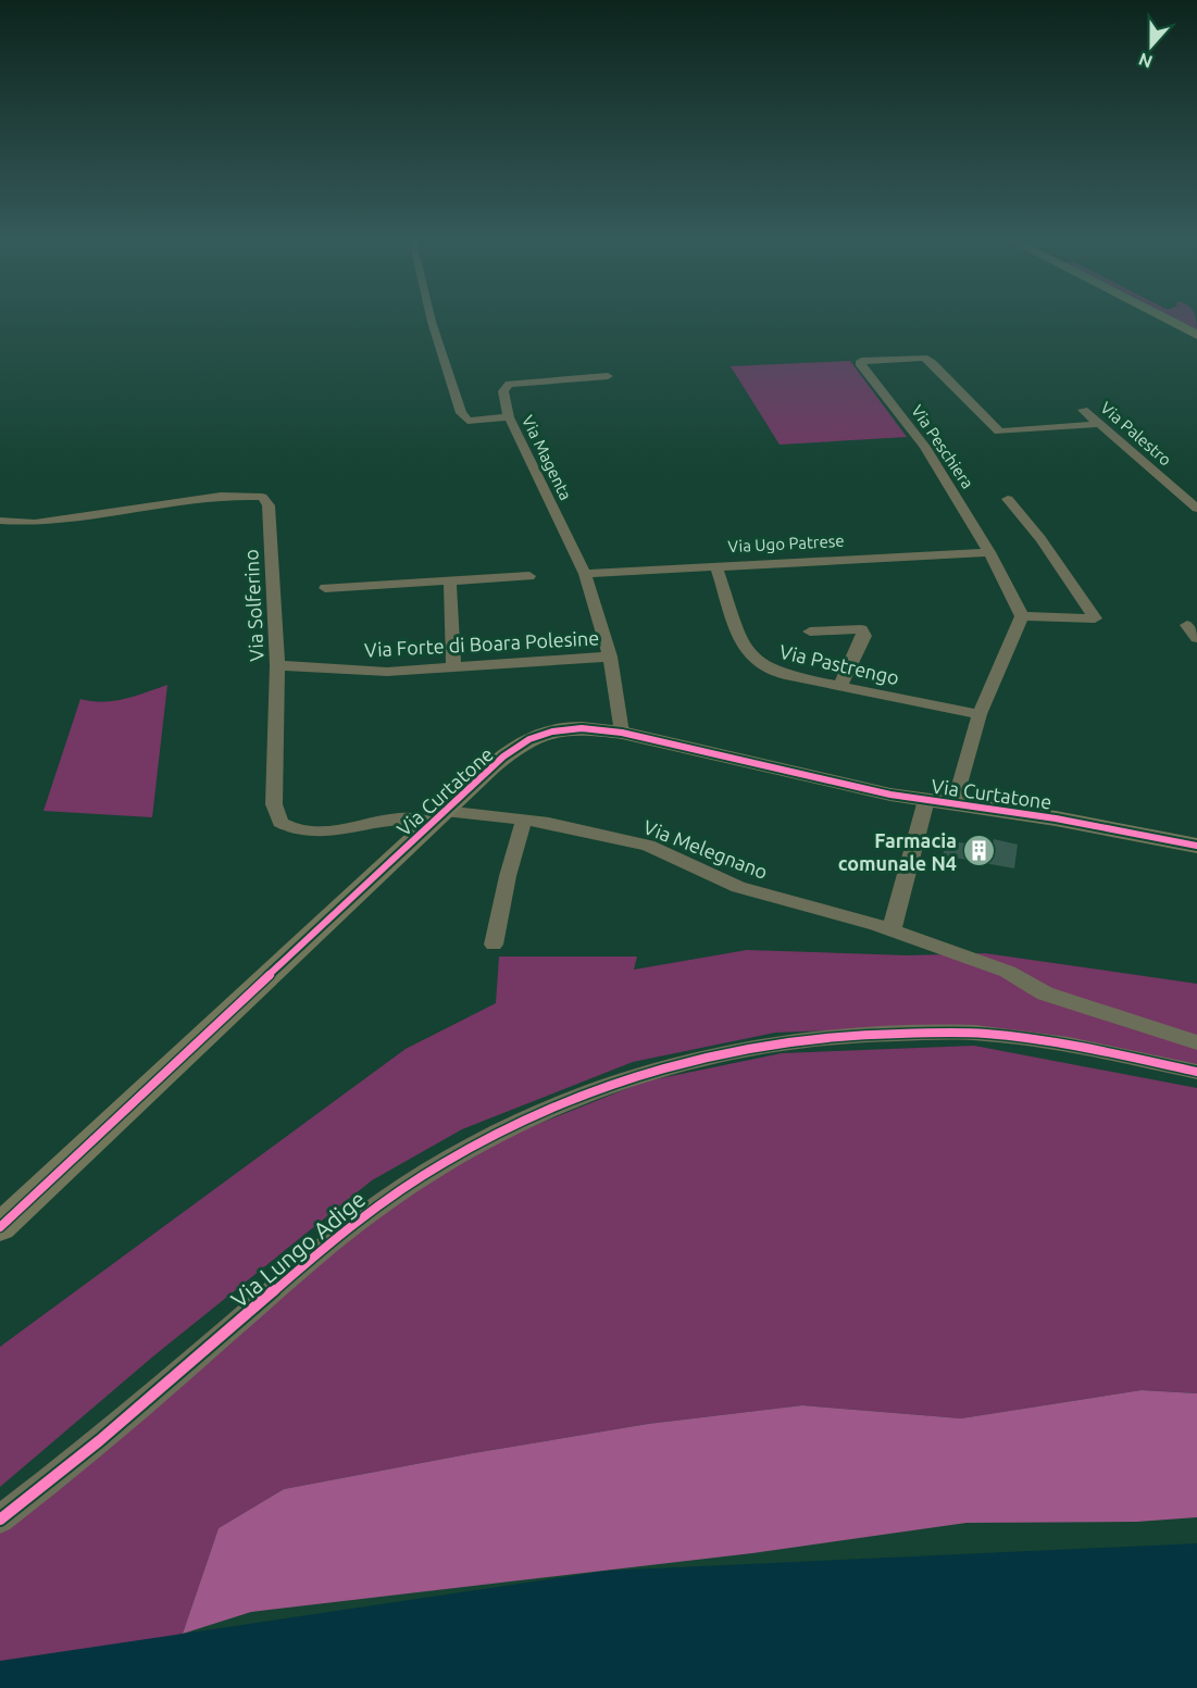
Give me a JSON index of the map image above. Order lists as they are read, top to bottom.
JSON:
{
  "streets": {
    "street": [
      "Via Palestro",
      "Via Peschiera",
      "Via Magenta",
      "Via Ugo Patrese",
      "Via Solferino",
      "Via Forte di Boara Polesine",
      "Via Pastrengo",
      "Via Curtatone",
      "Via Melegnano",
      "Via Lungo Adige"
    ]
  },
  "crossings": [
    ["Via Palestro", "Via Peschiera"],
    ["Via Peschiera", "Via Ugo Patrese"],
    ["Via Magenta", "Via Ugo Patrese"],
    ["Via Magenta", "Via Forte di Boara Polesine"],
    ["Via Magenta", "Via Curtatone"],
    ["Via Ugo Patrese", "Via Pastrengo"],
    ["Via Solferino", "Via Forte di Boara Polesine"],
    ["Via Solferino", "Via Curtatone"],
    ["Via Solferino", "Via Melegnano"],
    ["Via Curtatone", "Via Melegnano"]
  ],
  "places": {
    "building": ["Farmacia comunale N4"]
  },
  "north": "bottom"
}
